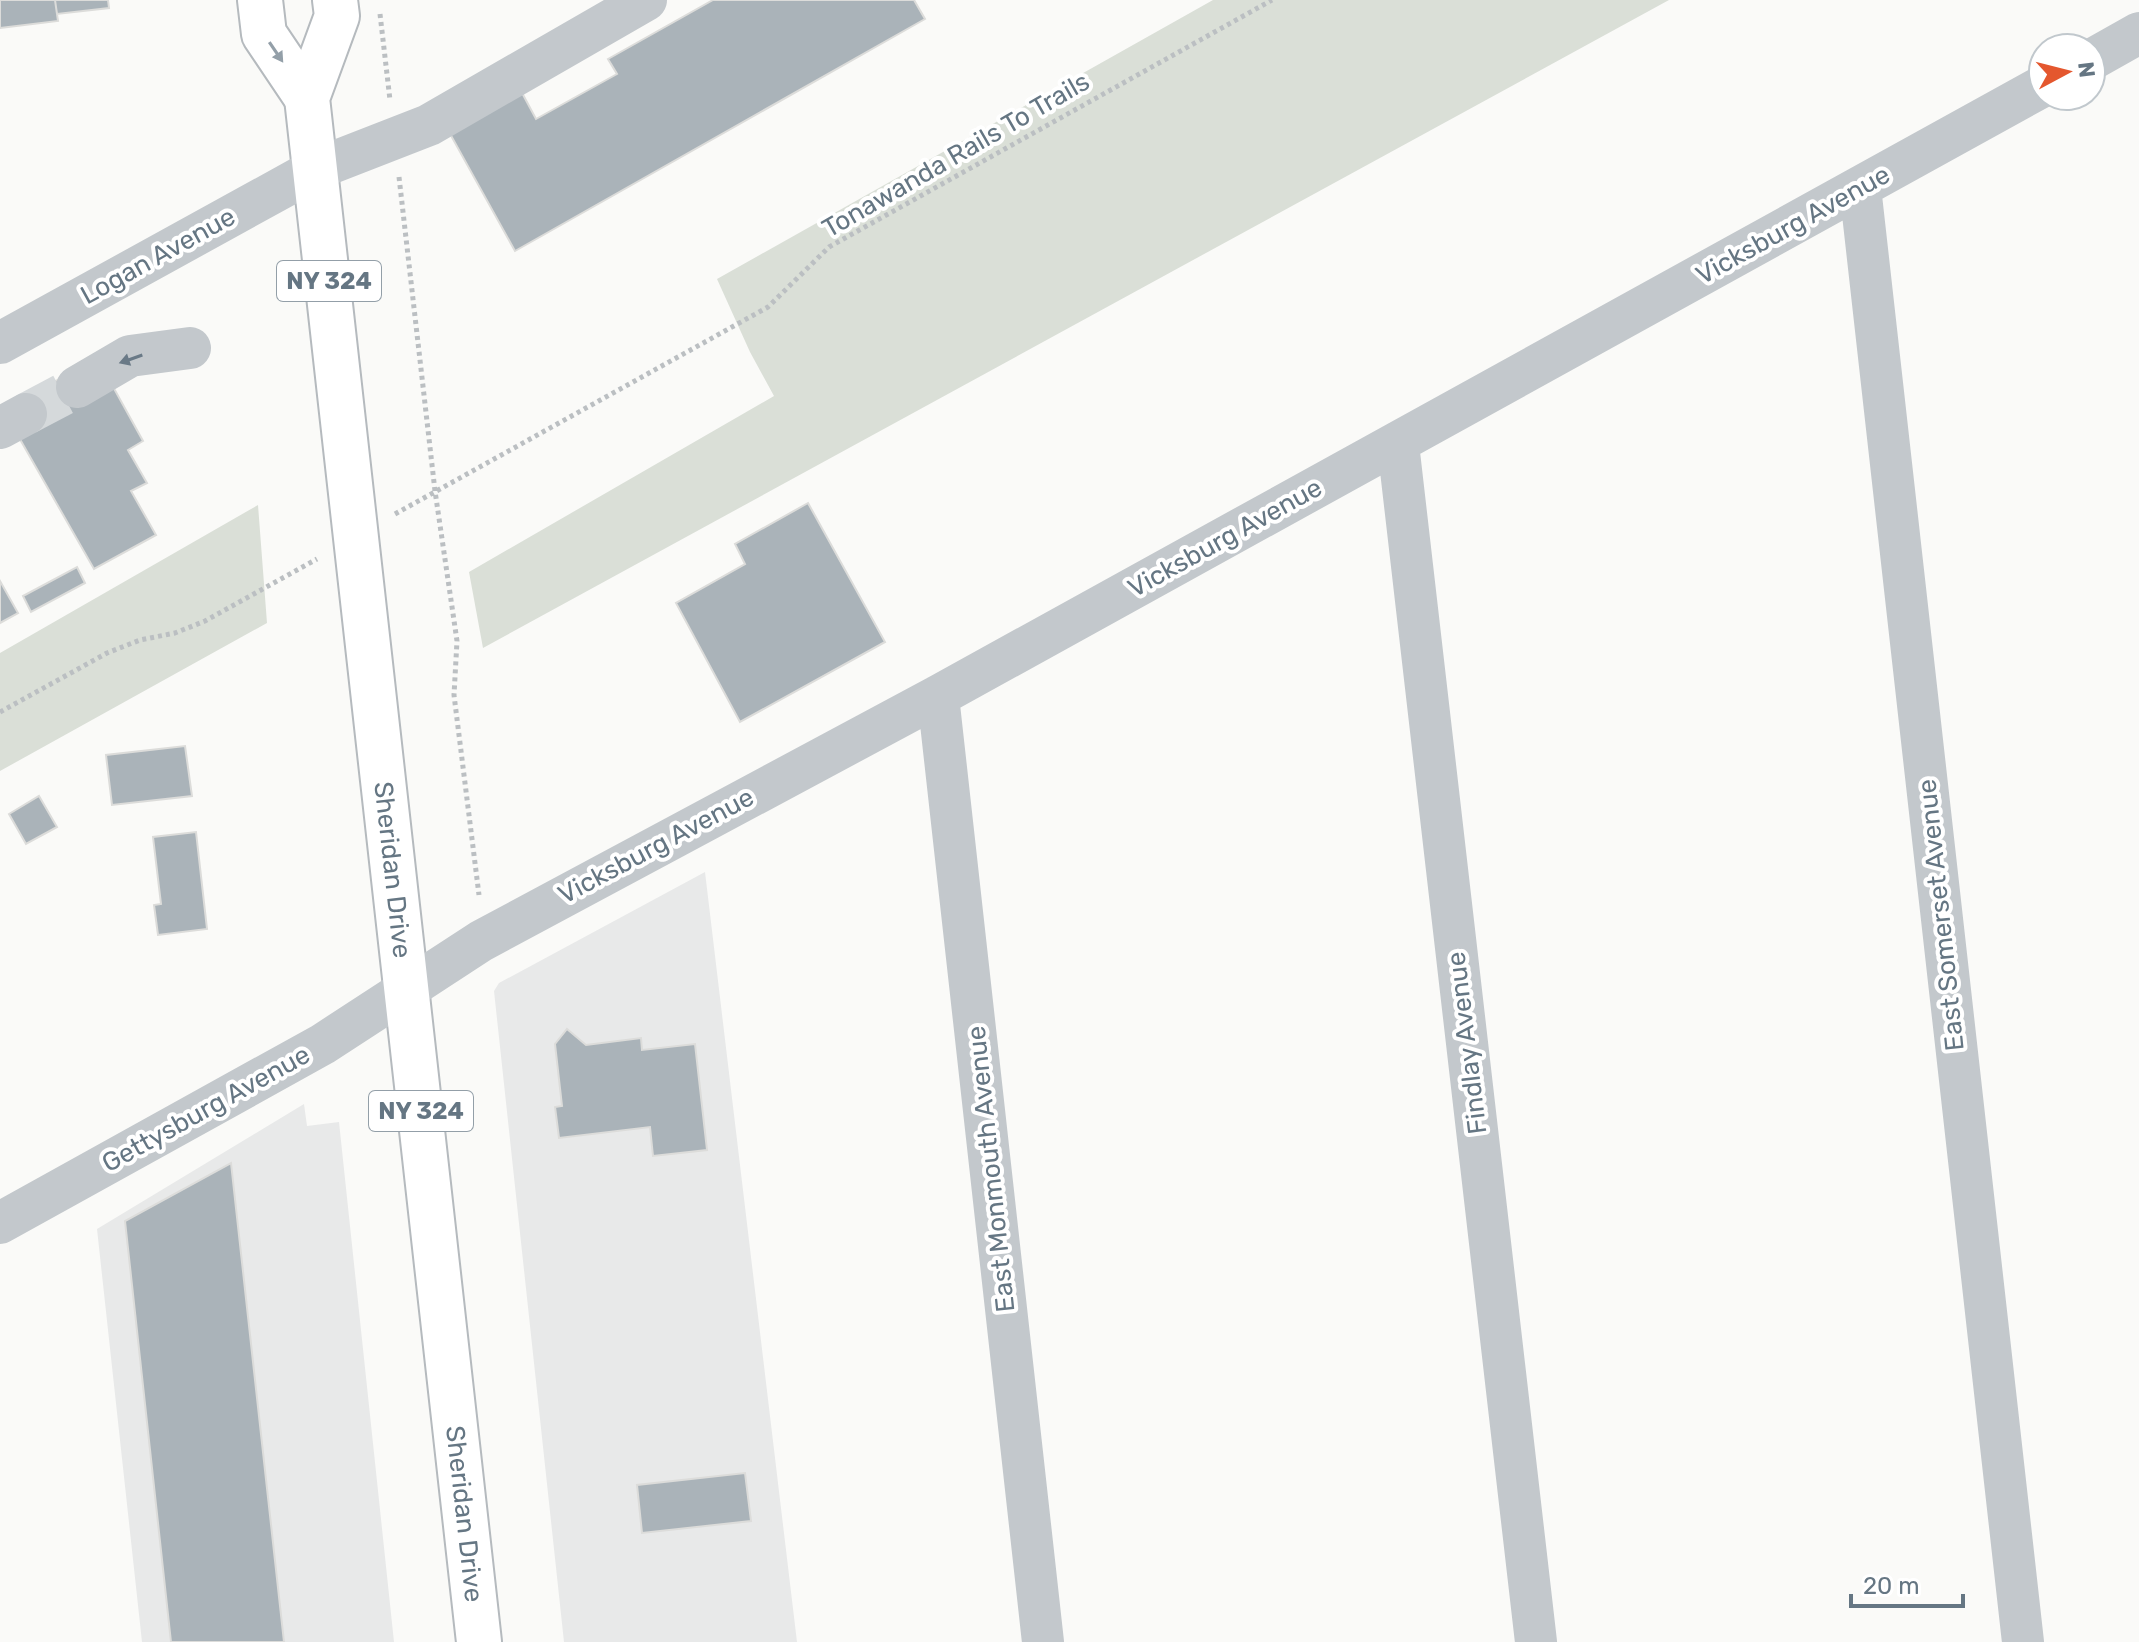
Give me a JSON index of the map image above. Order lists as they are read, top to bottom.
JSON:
{
  "streets": {
    "main road": ["NY 324", "Sheridan Drive"],
    "street": [
      "Vicksburg Avenue",
      "Logan Avenue",
      "East Somerset Avenue",
      "Findlay Avenue",
      "Gettysburg Avenue",
      "East Monmouth Avenue"
    ],
    "path": ["Tonawanda Rails To Trails"]
  },
  "crossings": [
    ["Vicksburg Avenue", "Sheridan Drive"],
    ["Vicksburg Avenue", "East Somerset Avenue"],
    ["Vicksburg Avenue", "Findlay Avenue"],
    ["Vicksburg Avenue", "Gettysburg Avenue"],
    ["Vicksburg Avenue", "East Monmouth Avenue"],
    ["Logan Avenue", "Sheridan Drive"],
    ["Sheridan Drive", "Gettysburg Avenue"]
  ],
  "scale_bar": "20 m",
  "north": "right"
}
